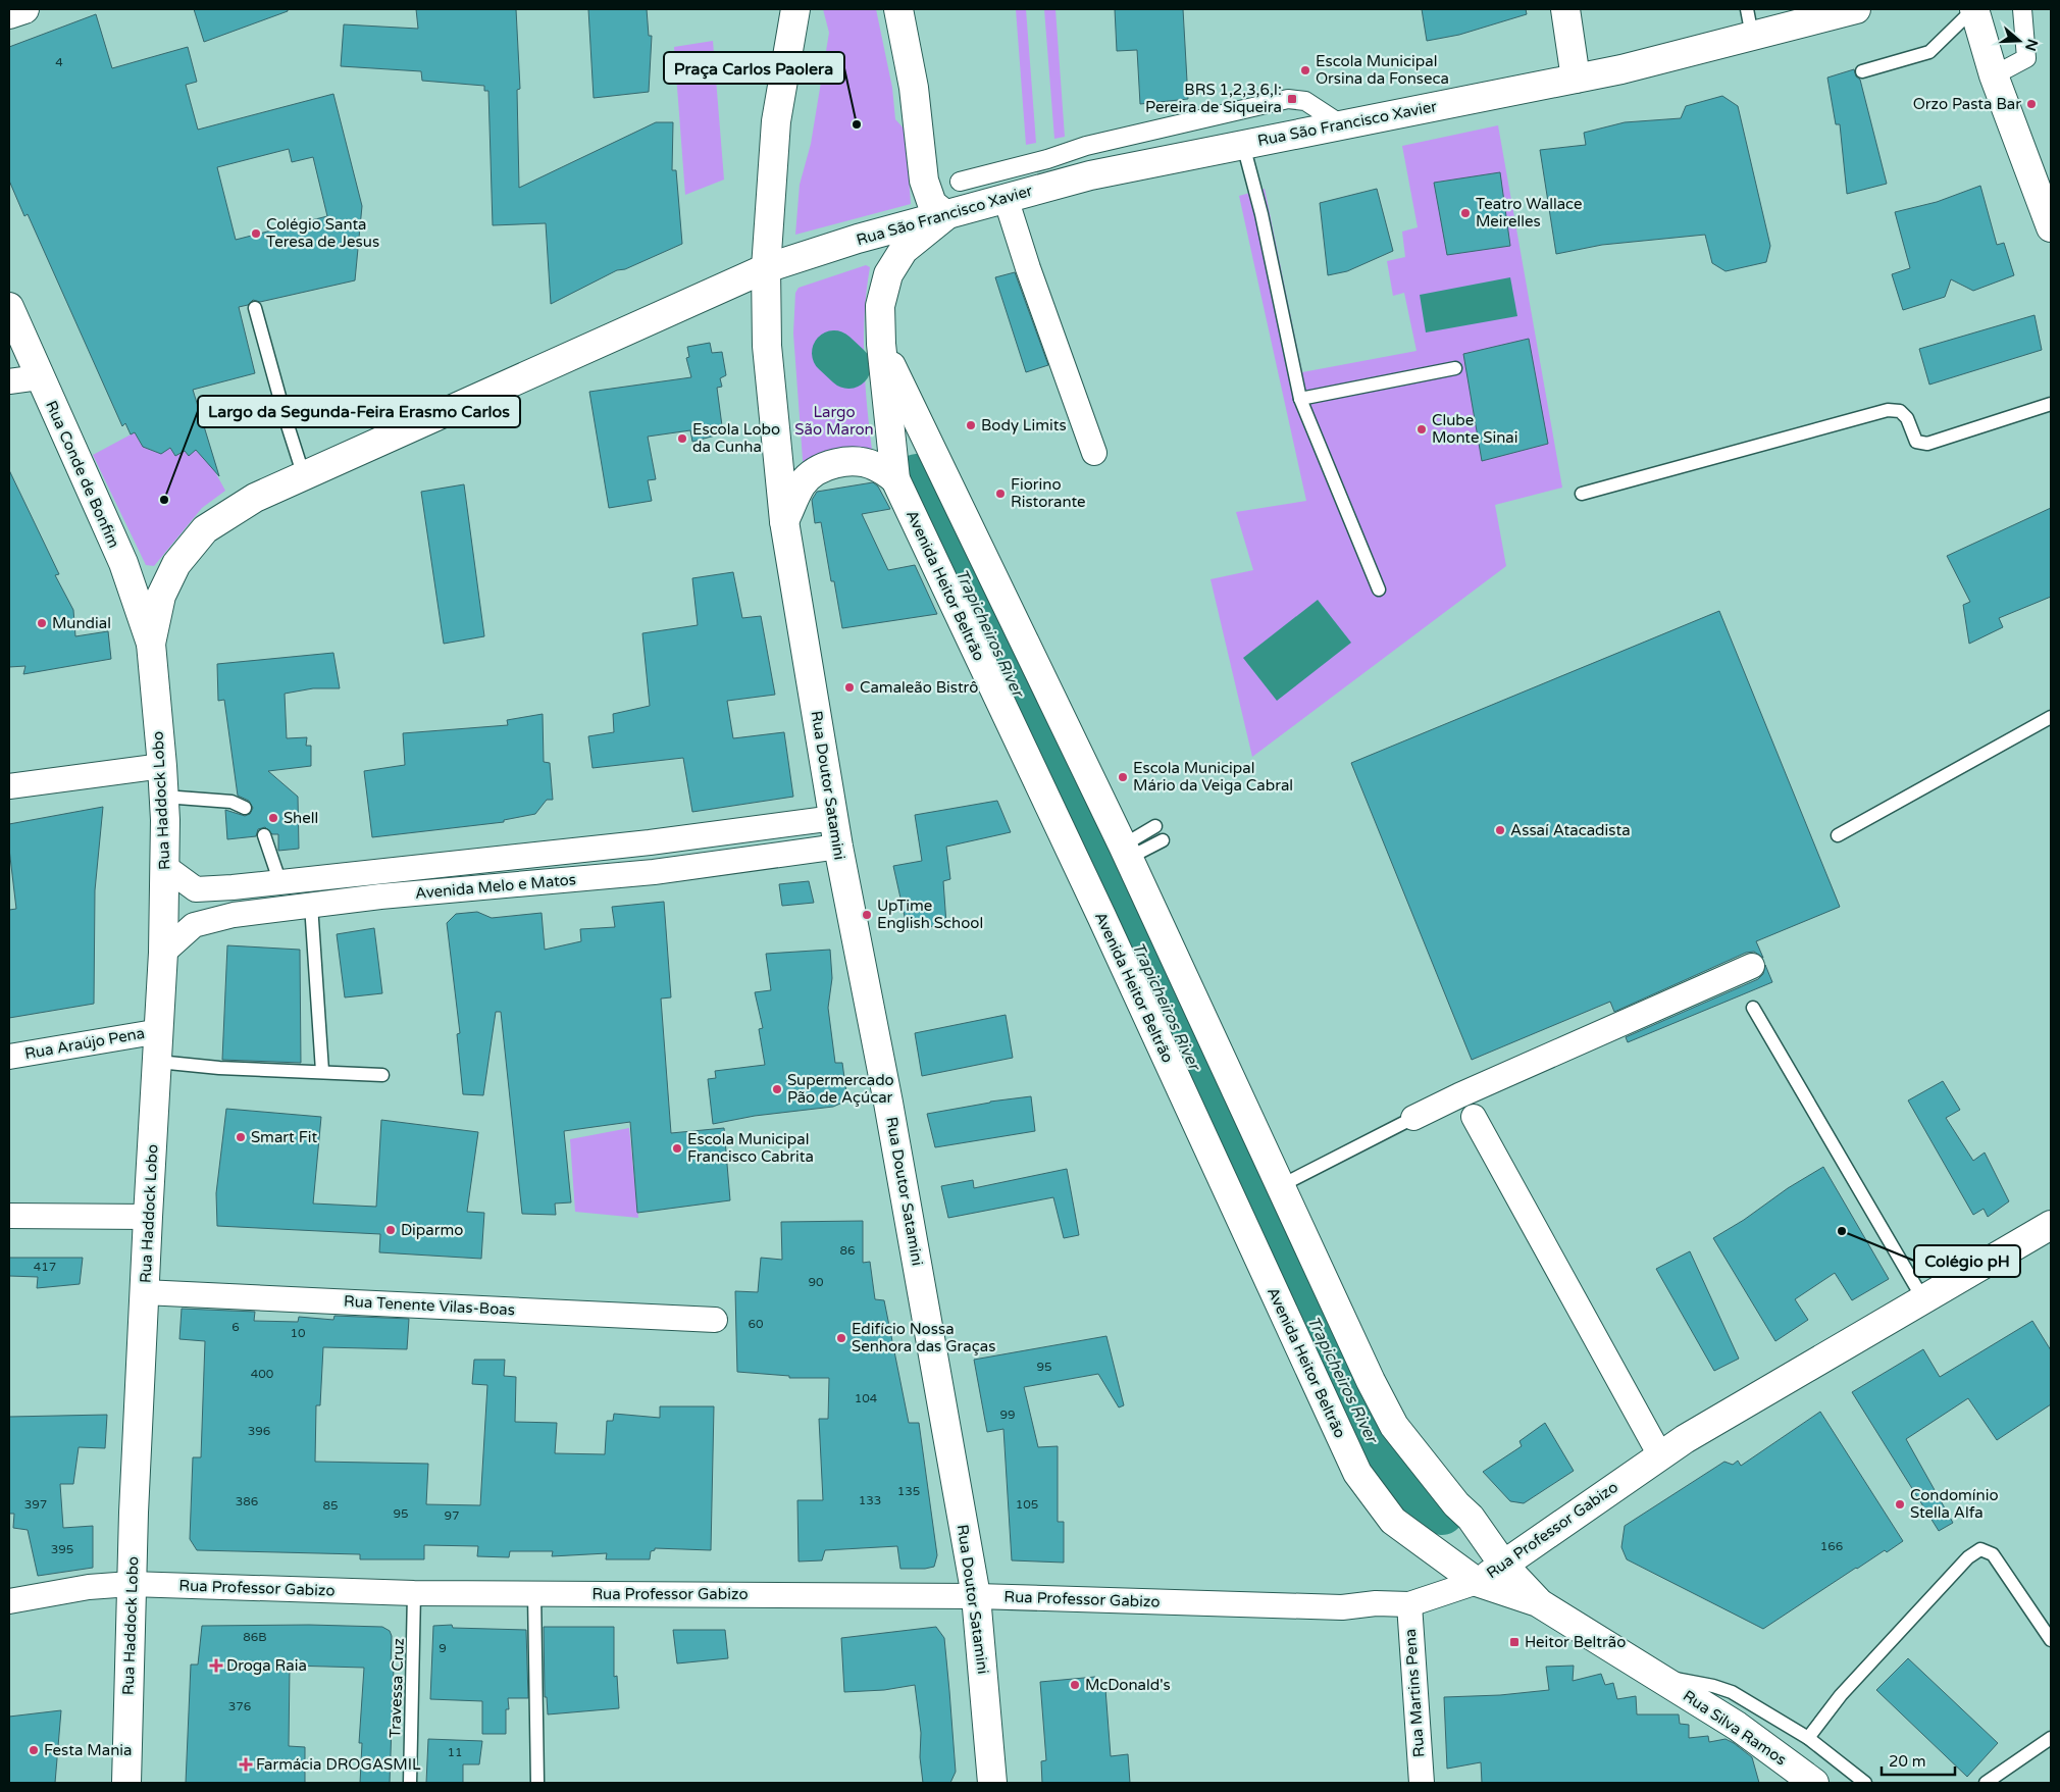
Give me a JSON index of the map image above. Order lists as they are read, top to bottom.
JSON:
{
  "streets": {
    "main road": [
      "Rua São Francisco Xavier",
      "Rua Conde de Bonfim",
      "Avenida Heitor Beltrão",
      "Rua Doutor Satamini",
      "Rua Haddock Lobo",
      "Rua Professor Gabizo",
      "Rua Silva Ramos"
    ],
    "street": [
      "Avenida Melo e Matos",
      "Rua Araújo Pena",
      "Rua Tenente Vilas-Boas",
      "Rua Martins Pena"
    ],
    "lane": ["Travessa Cruz"]
  },
  "crossings": [
    ["Rua São Francisco Xavier", "Rua Conde de Bonfim"],
    ["Rua São Francisco Xavier", "Avenida Heitor Beltrão"],
    ["Rua São Francisco Xavier", "Rua Doutor Satamini"],
    ["Rua São Francisco Xavier", "Rua Haddock Lobo"],
    ["Rua Conde de Bonfim", "Rua Haddock Lobo"],
    ["Avenida Heitor Beltrão", "Rua Professor Gabizo"],
    ["Avenida Heitor Beltrão", "Rua Silva Ramos"],
    ["Rua Doutor Satamini", "Avenida Melo e Matos"],
    ["Rua Doutor Satamini", "Rua Professor Gabizo"],
    ["Rua Haddock Lobo", "Avenida Melo e Matos"],
    ["Rua Haddock Lobo", "Rua Araújo Pena"],
    ["Rua Haddock Lobo", "Rua Tenente Vilas-Boas"],
    ["Rua Haddock Lobo", "Rua Professor Gabizo"],
    ["Rua Professor Gabizo", "Travessa Cruz"],
    ["Rua Professor Gabizo", "Rua Martins Pena"],
    ["Rua Professor Gabizo", "Rua Silva Ramos"]
  ],
  "water": ["Trapicheiros River"],
  "parks": ["Largo São Maron"],
  "places": {
    "other": [
      "Escola Municipal Orsina da Fonseca",
      "Orzo Pasta Bar",
      "Praça Carlos Paolera",
      "Teatro Wallace Meirelles",
      "Colégio Santa Teresa de Jesus",
      "Body Limits",
      "Clube Monte Sinai",
      "Escola Lobo da Cunha",
      "Fiorino Ristorante",
      "Largo da Segunda-Feira Erasmo Carlos",
      "Mundial",
      "Camaleão Bistrô",
      "Escola Municipal Mário da Veiga Cabral",
      "Shell",
      "Assaí Atacadista",
      "UpTime English School",
      "Supermercado Pão de Açúcar",
      "Smart Fit",
      "Escola Municipal Francisco Cabrita",
      "Diparmo",
      "Colégio pH",
      "Edifício Nossa Senhora das Graças",
      "Condomínio Stella Alfa",
      "McDonald's",
      "Festa Mania"
    ],
    "transit": ["BRS 1,2,3,6,I: Pereira de Siqueira", "Heitor Beltrão"],
    "health": ["Droga Raia", "Farmácia DROGASMIL"]
  },
  "house_numbers": [
    "4",
    "86",
    "417",
    "90",
    "60",
    "6",
    "10",
    "95",
    "400",
    "104",
    "99",
    "396",
    "135",
    "133",
    "386",
    "397",
    "105",
    "85",
    "95",
    "97",
    "166",
    "395",
    "86B",
    "9",
    "376",
    "11"
  ],
  "scale_bar": "20 m",
  "north": "right"
}
